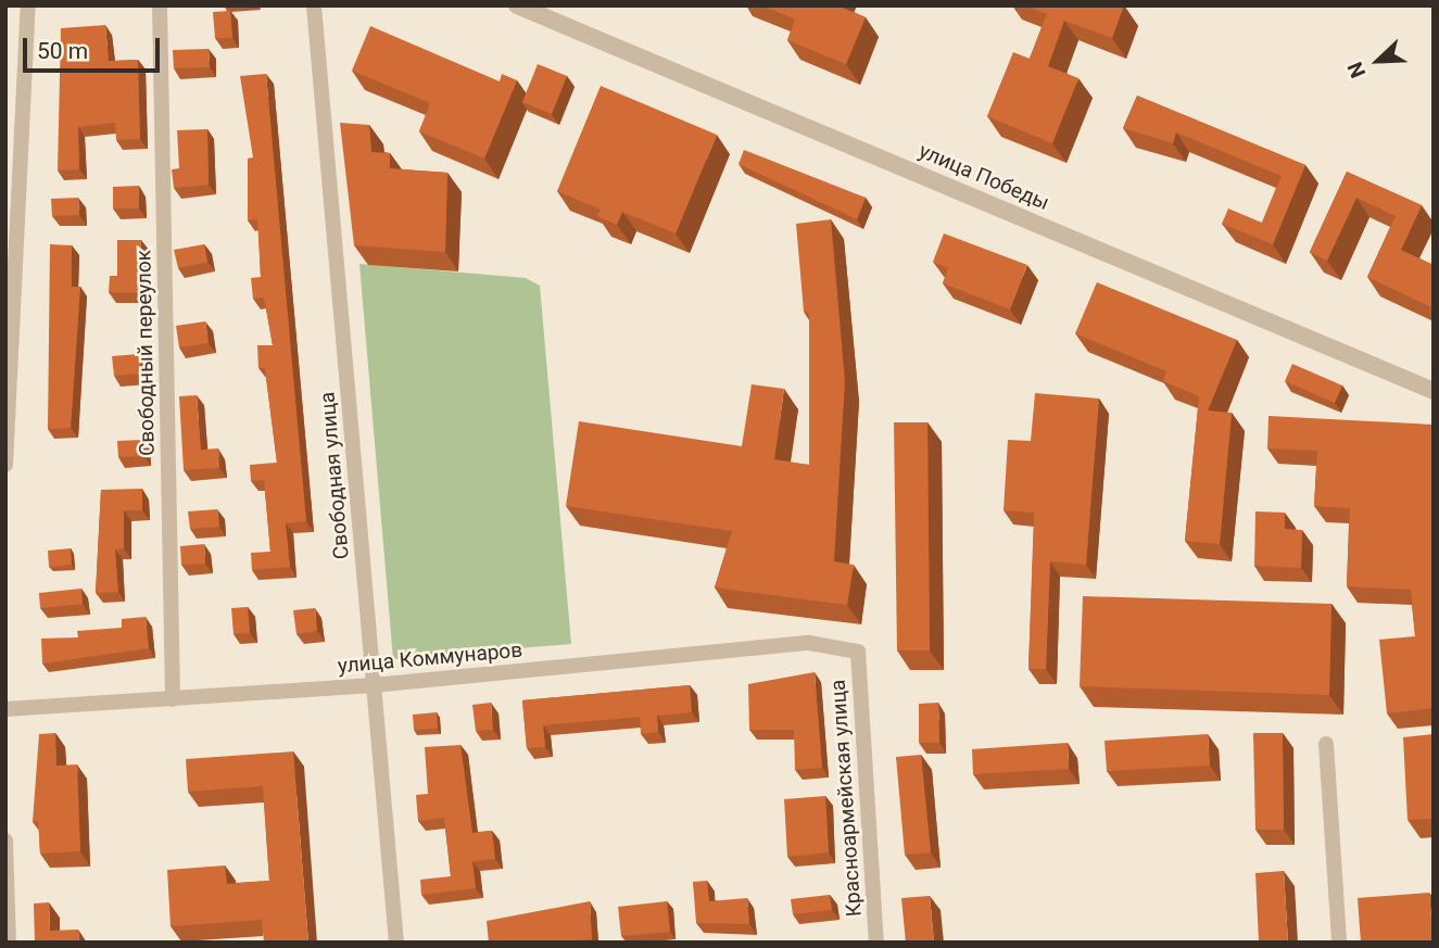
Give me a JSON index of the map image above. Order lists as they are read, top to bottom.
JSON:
{
  "streets": {
    "street": [
      "улица Победы",
      "Свободный переулок",
      "Свободная улица",
      "улица Коммунаров",
      "Красноармейская улица"
    ]
  },
  "crossings": [
    ["Свободный переулок", "улица Коммунаров"],
    ["Свободная улица", "улица Коммунаров"],
    ["улица Коммунаров", "Красноармейская улица"]
  ],
  "scale_bar": "50 m",
  "north": "bottom left"
}
